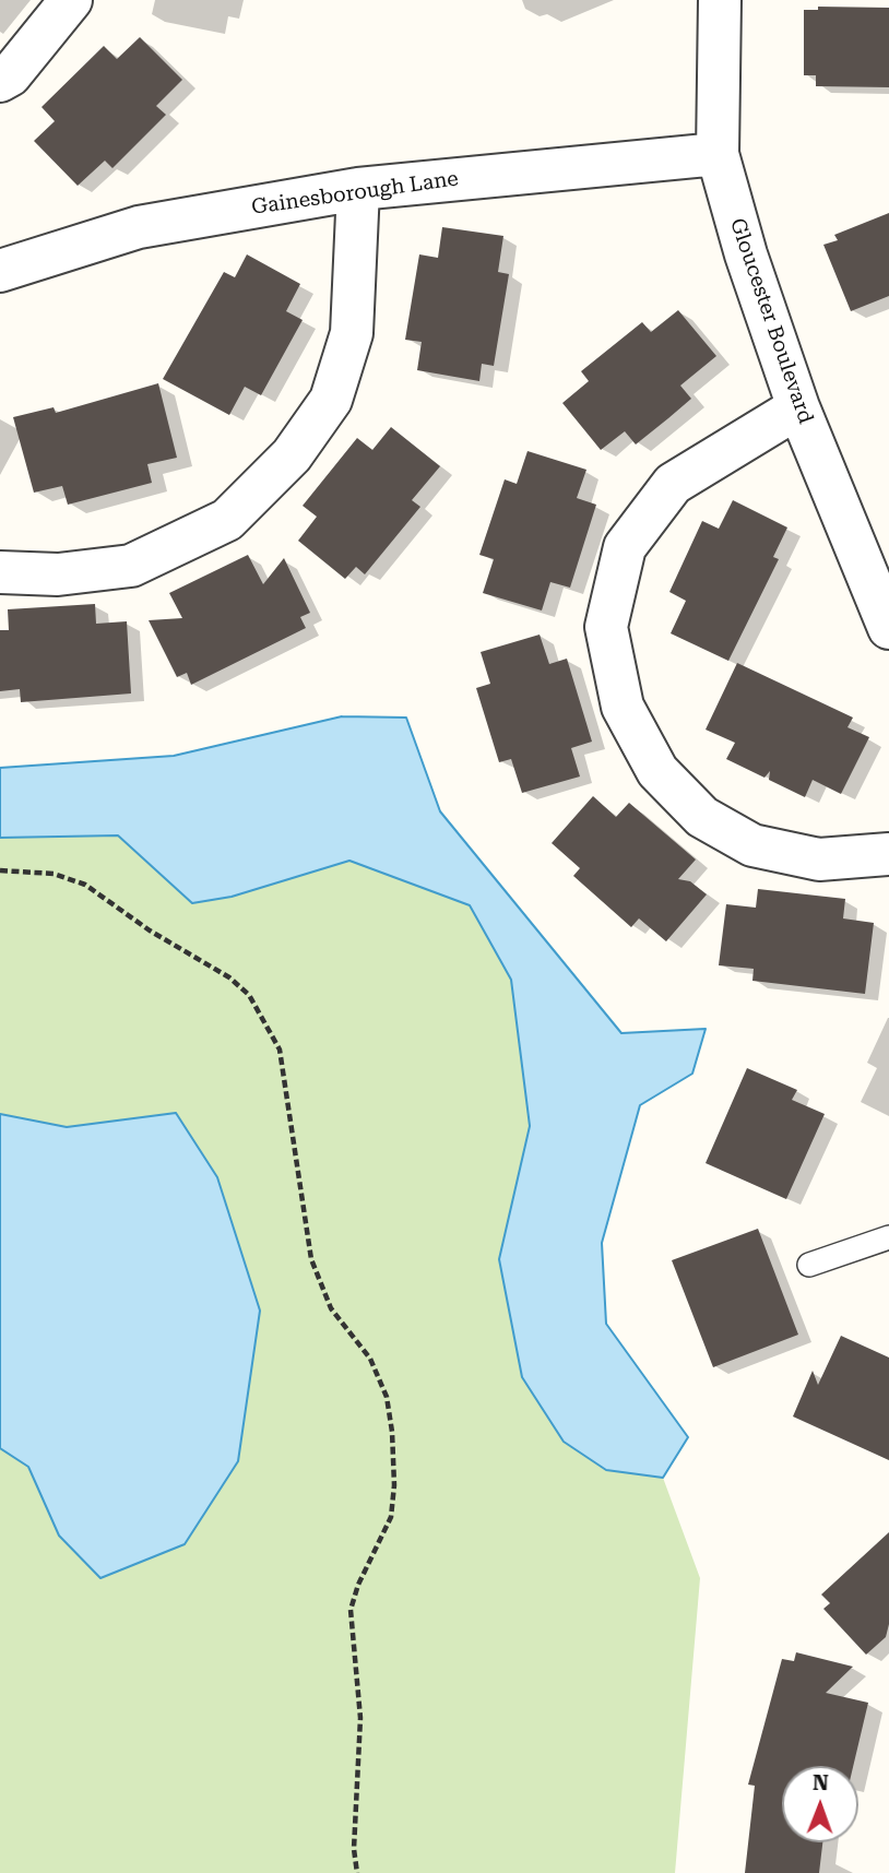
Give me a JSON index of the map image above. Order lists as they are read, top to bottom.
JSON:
{
  "streets": {
    "street": ["Gainesborough Lane", "Gloucester Boulevard"]
  },
  "crossings": [
    ["Gainesborough Lane", "Gloucester Boulevard"]
  ],
  "north": "top"
}
